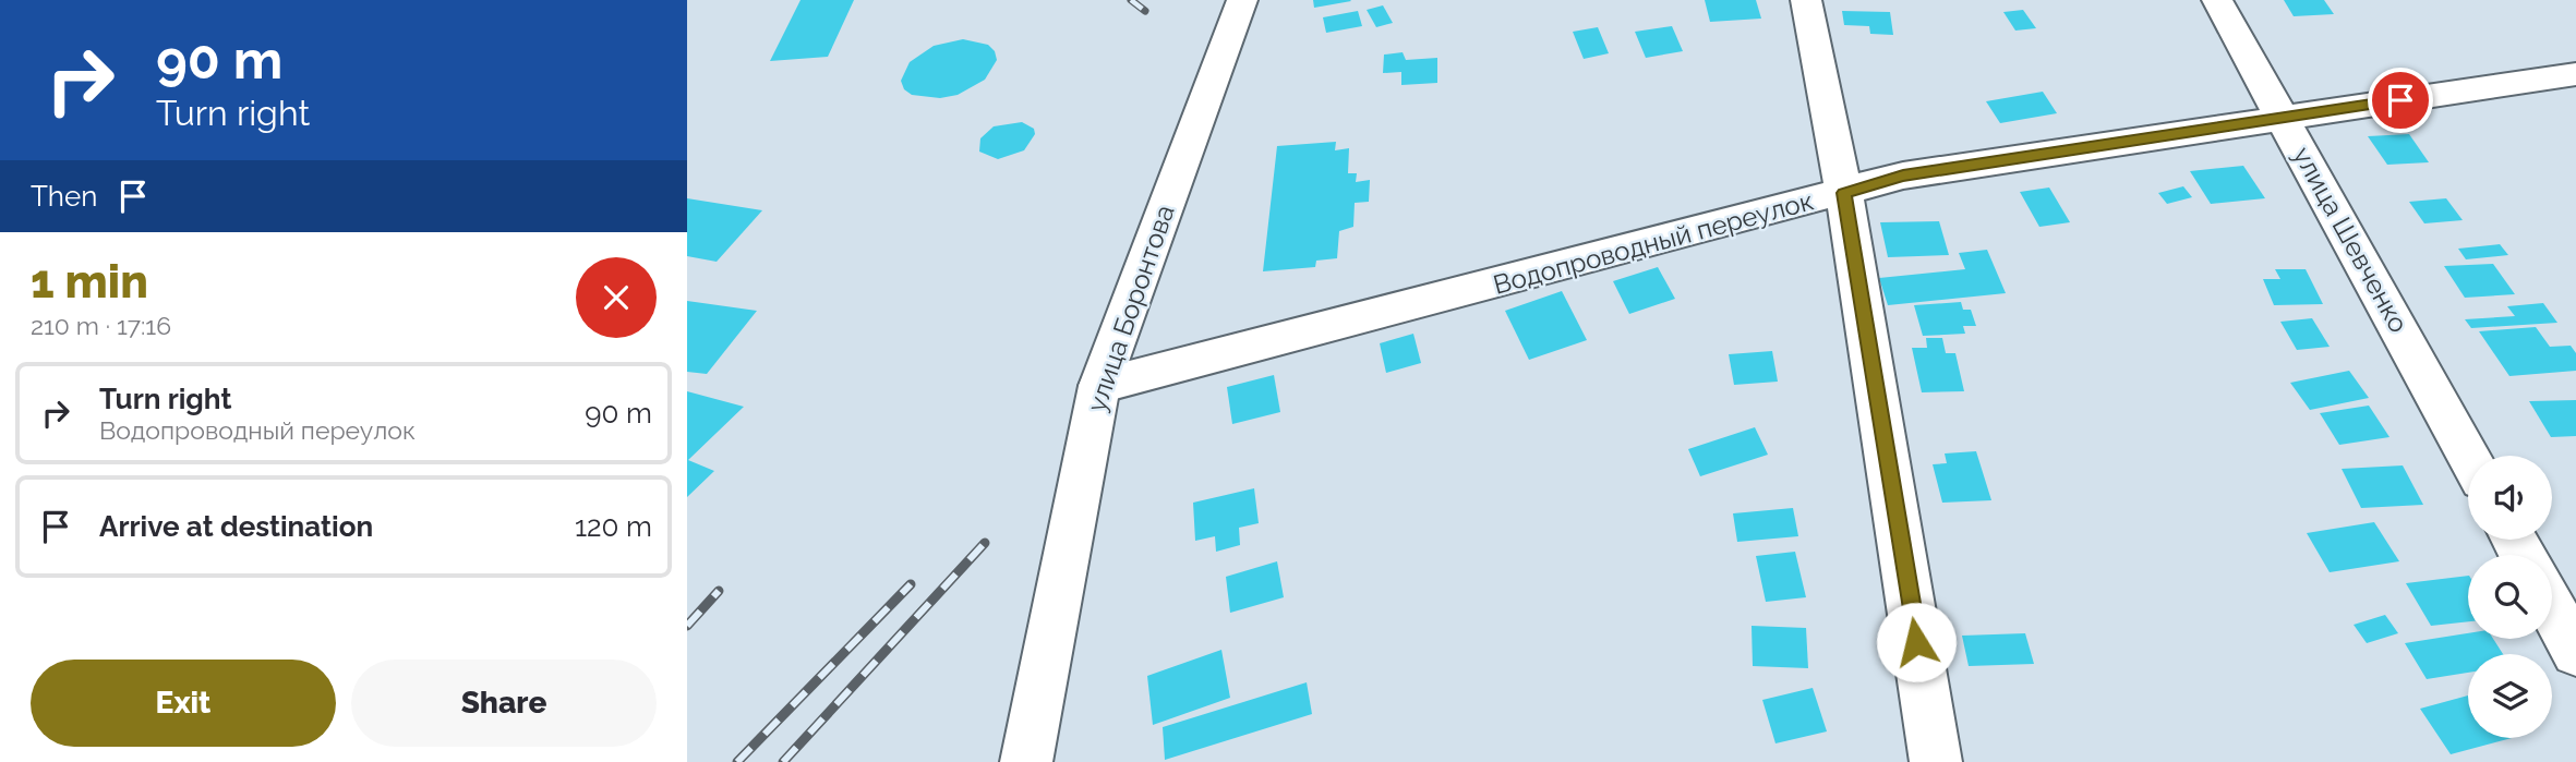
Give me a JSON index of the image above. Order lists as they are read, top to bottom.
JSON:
{
  "streets": {
    "street": ["улица Шевченко", "Водопроводный переулок", "улица Боронтова"]
  },
  "crossings": [
    ["улица Шевченко", "Водопроводный переулок"],
    ["Водопроводный переулок", "улица Боронтова"]
  ],
  "page": {
    "turn": ["90 m", "Turn right"],
    "then": "Then",
    "heading": ["1 min", "210 m · 17:16"],
    "list": [
      {
        "name": "Turn right",
        "note": "Водопроводный переулок",
        "value": "90 m"
      },
      {
        "name": "Arrive at destination",
        "value": "120 m"
      }
    ],
    "buttons": ["Exit", "Share"]
  }
}
